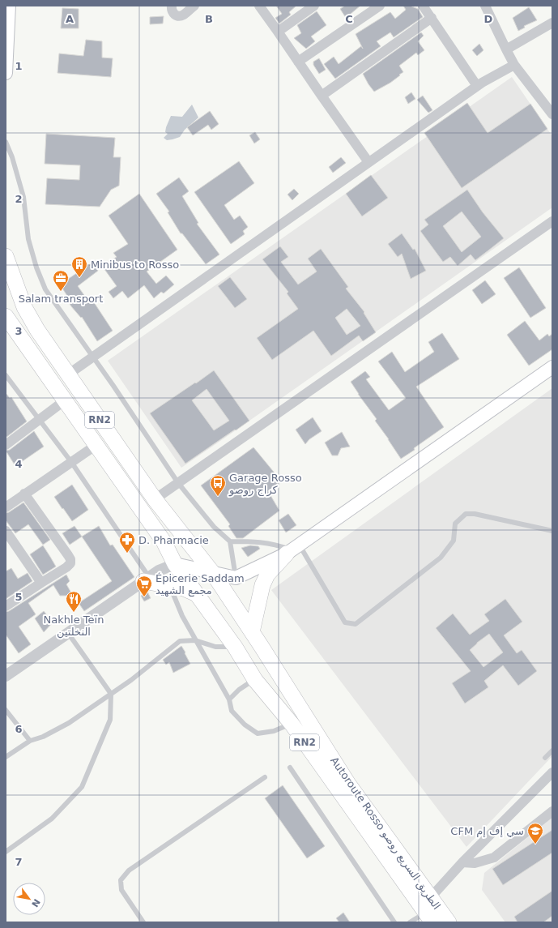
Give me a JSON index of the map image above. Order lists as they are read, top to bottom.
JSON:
{
  "streets": {
    "highway": ["RN2", "Autoroute Rosso الطريق السريع روصو"]
  },
  "places": {
    "building": ["Minibus to Rosso"],
    "office": ["Salam transport"],
    "bus stop": ["Garage Rosso كراج روصو"],
    "pharmacy": ["D. Pharmacie"],
    "supermarket": ["Épicerie Saddam مجمع الشهيد"],
    "restaurant": ["Nakhle Teïn النخلتين"],
    "school or university": ["CFM سي إف إم"]
  },
  "north": "bottom right",
  "grid": {
    "columns": [
      "A",
      "B",
      "C",
      "D"
    ],
    "rows": [
      "1",
      "2",
      "3",
      "4",
      "5",
      "6",
      "7"
    ]
  }
}
